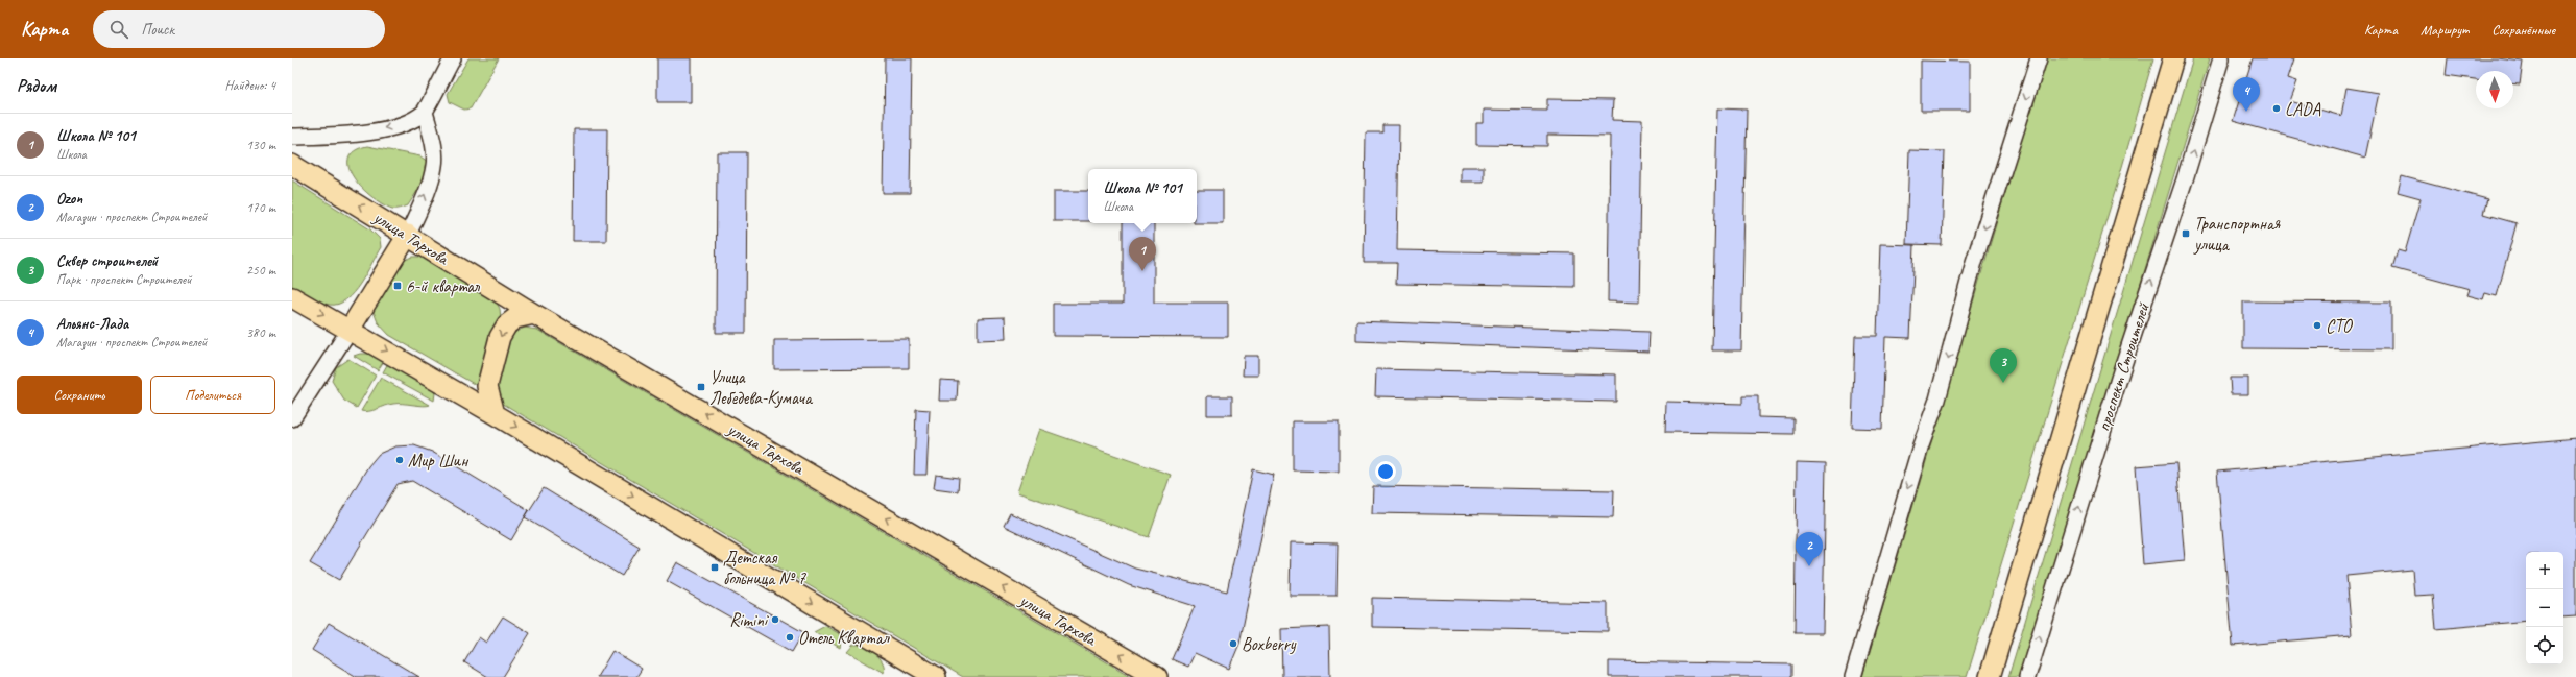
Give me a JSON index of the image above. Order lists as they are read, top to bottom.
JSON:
{
  "streets": {
    "main road": ["улица Тархова"],
    "street": ["проспект Строителей"]
  },
  "one_way": ["проспект Строителей"],
  "places": {
    "other": [
      "LADA",
      "СТО",
      "Мир Шин",
      "Rimini",
      "Отель Квартал",
      "Boxberry"
    ],
    "transit": [
      "Транспортная улица",
      "6-й квартал",
      "Улица Лебедева-Кумача",
      "Детская больница № 7"
    ]
  },
  "north": "bottom",
  "page": {
    "header": "Карта",
    "search": "Поиск",
    "nav": ["Карта", "Маршрут", "Сохранённые"],
    "heading": ["Рядом", "Найдено: 4"],
    "pins": [
      "4",
      "1",
      "3",
      "2"
    ],
    "list": [
      {
        "mark": "1",
        "name": "Школа № 101",
        "note": "Школа",
        "value": "130 m"
      },
      {
        "mark": "2",
        "name": "Ozon",
        "note": "Магазин · проспект Строителей",
        "value": "170 m"
      },
      {
        "mark": "3",
        "name": "Cквер cтроителей",
        "note": "Парк · проспект Строителей",
        "value": "250 m"
      },
      {
        "mark": "4",
        "name": "Альянс-Лада",
        "note": "Магазин · проспект Строителей",
        "value": "380 m"
      }
    ],
    "popup": ["Школа № 101", "Школа"],
    "buttons": ["Сохранить", "Поделиться"],
    "map_buttons": ["+", "−"]
  }
}
